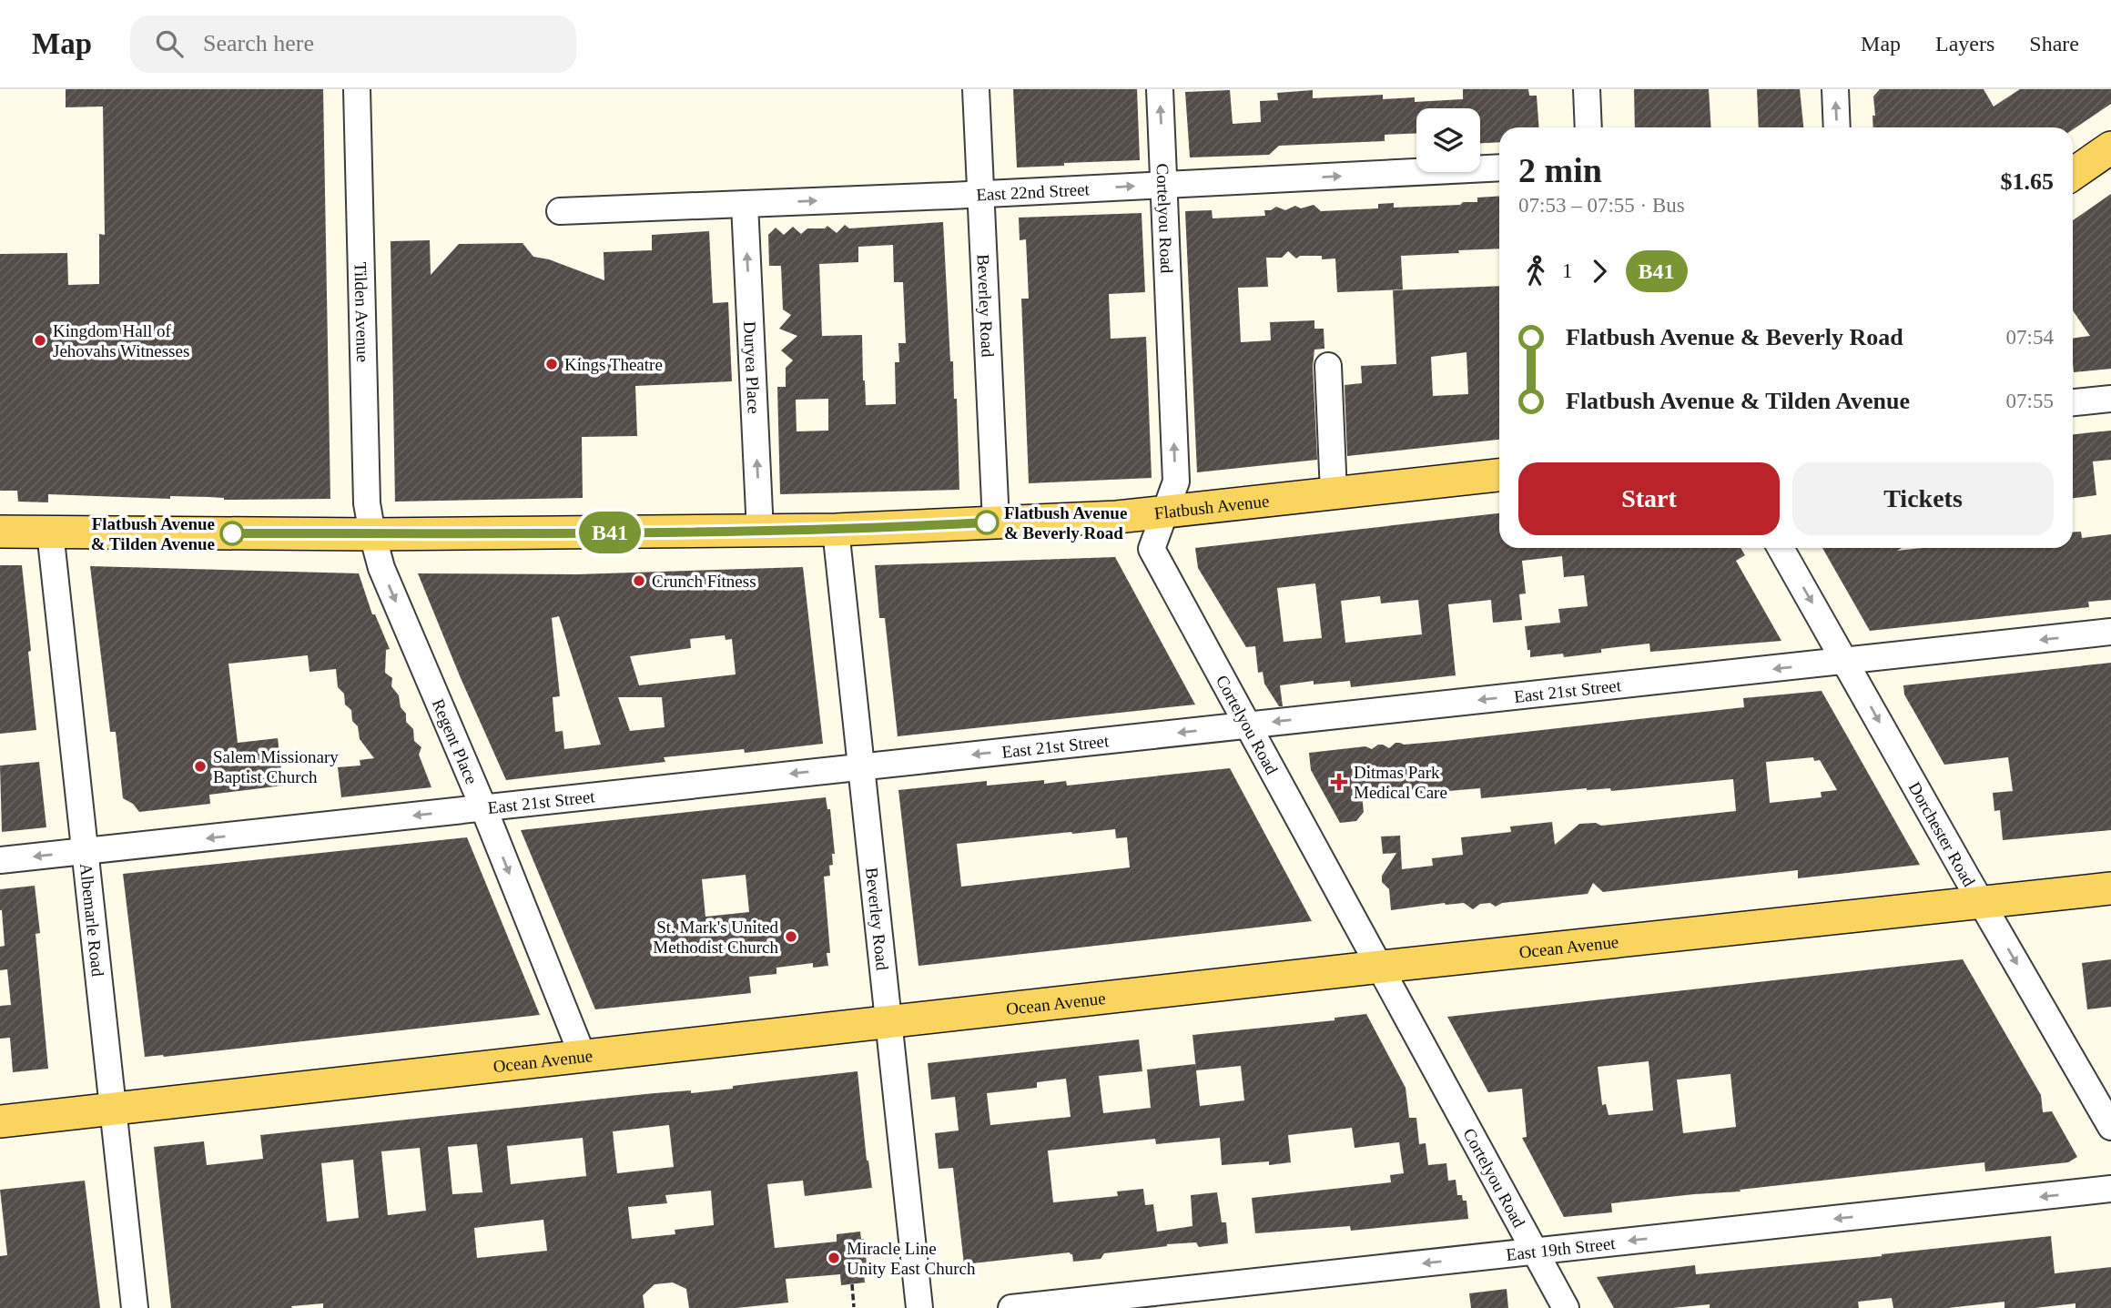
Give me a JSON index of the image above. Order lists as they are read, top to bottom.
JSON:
{
  "streets": {
    "main road": ["Flatbush Avenue", "Ocean Avenue"],
    "street": [
      "East 22nd Street",
      "Cortelyou Road",
      "Beverley Road",
      "Tilden Avenue",
      "Duryea Place",
      "East 21st Street",
      "Regent Place",
      "Dorchester Road",
      "Albemarle Road",
      "East 19th Street"
    ]
  },
  "crossings": [
    ["East 22nd Street", "Cortelyou Road"],
    ["East 22nd Street", "Beverley Road"],
    ["East 22nd Street", "Duryea Place"],
    ["Cortelyou Road", "Flatbush Avenue"],
    ["Cortelyou Road", "East 21st Street"],
    ["Cortelyou Road", "Ocean Avenue"],
    ["Cortelyou Road", "East 19th Street"],
    ["Beverley Road", "Flatbush Avenue"],
    ["Beverley Road", "East 21st Street"],
    ["Beverley Road", "Ocean Avenue"],
    ["Tilden Avenue", "Flatbush Avenue"],
    ["Tilden Avenue", "Regent Place"],
    ["Duryea Place", "Flatbush Avenue"],
    ["Flatbush Avenue", "Regent Place"],
    ["Flatbush Avenue", "Albemarle Road"],
    ["East 21st Street", "Regent Place"],
    ["East 21st Street", "Dorchester Road"],
    ["East 21st Street", "Albemarle Road"],
    ["Regent Place", "Ocean Avenue"],
    ["Dorchester Road", "Ocean Avenue"],
    ["Albemarle Road", "Ocean Avenue"]
  ],
  "one_way": [
    "East 22nd Street",
    "Duryea Place",
    "East 21st Street",
    "Regent Place",
    "Dorchester Road",
    "East 19th Street"
  ],
  "places": {
    "other": [
      "Kingdom Hall of Jehovahs Witnesses",
      "Kings Theatre",
      "Flatbush Avenue & Beverly Road",
      "Flatbush Avenue & Tilden Avenue",
      "Crunch Fitness",
      "Salem Missionary Baptist Church",
      "St. Mark's United Methodist Church",
      "Miracle Line Unity East Church"
    ],
    "health": ["Ditmas Park Medical Care"]
  },
  "lines": ["bus line B41"],
  "page": {
    "header": "Map",
    "search": "Search here",
    "nav": ["Map", "Layers", "Share"],
    "on_map": "B41",
    "heading": ["2 min", "07:53 – 07:55 · Bus", "$1.65"],
    "legs": ["1", "B41"],
    "list": [
      {
        "name": "Flatbush Avenue & Beverly Road",
        "value": "07:54"
      },
      {
        "name": "Flatbush Avenue & Tilden Avenue",
        "value": "07:55"
      }
    ],
    "buttons": ["Start", "Tickets"]
  }
}
